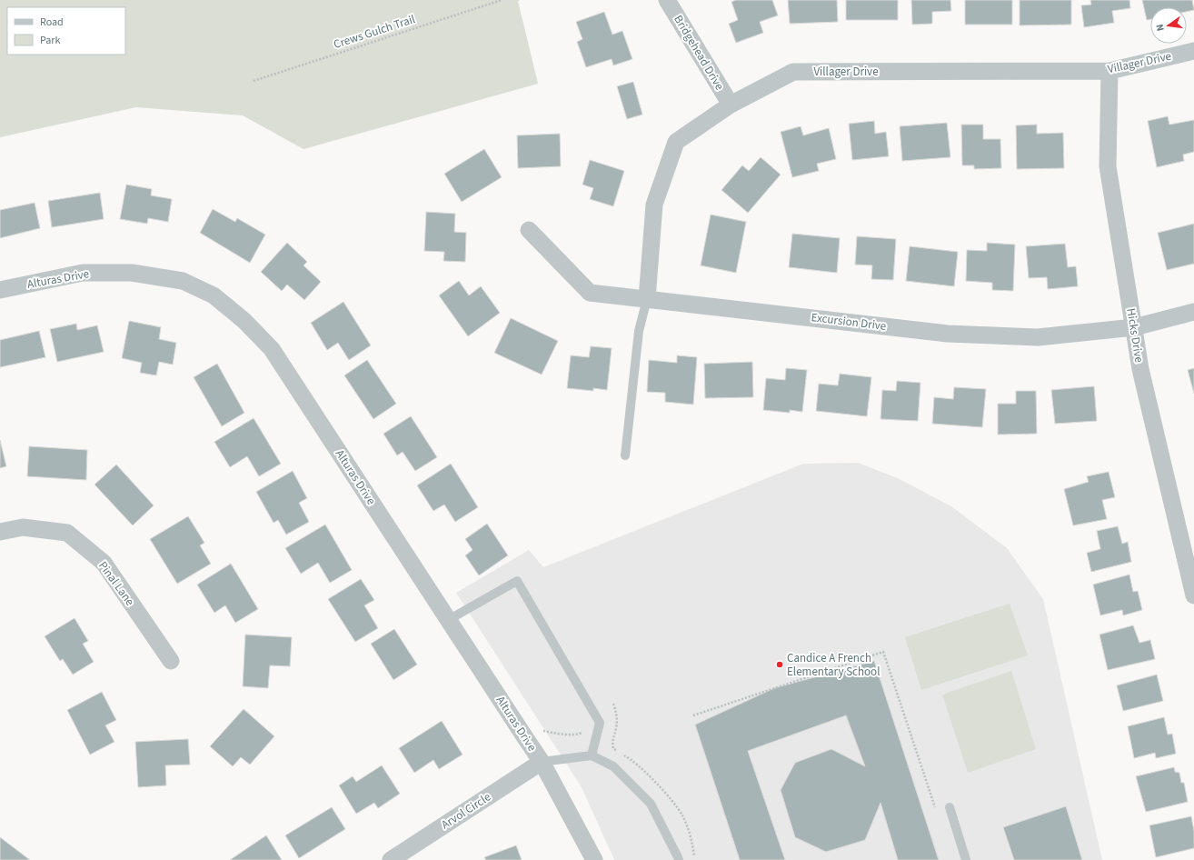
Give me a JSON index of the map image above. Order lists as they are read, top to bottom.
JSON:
{
  "streets": {
    "street": [
      "Bridgehead Drive",
      "Villager Drive",
      "Alturas Drive",
      "Excursion Drive",
      "Hicks Drive",
      "Pinal Lane",
      "Arvol Circle"
    ],
    "path": ["Crews Gulch Trail"]
  },
  "crossings": [
    ["Bridgehead Drive", "Villager Drive"],
    ["Villager Drive", "Excursion Drive"],
    ["Villager Drive", "Hicks Drive"],
    ["Alturas Drive", "Arvol Circle"],
    ["Excursion Drive", "Hicks Drive"]
  ],
  "places": ["Candice A French Elementary School"],
  "legend": ["Road", "Park"],
  "north": "left"
}
